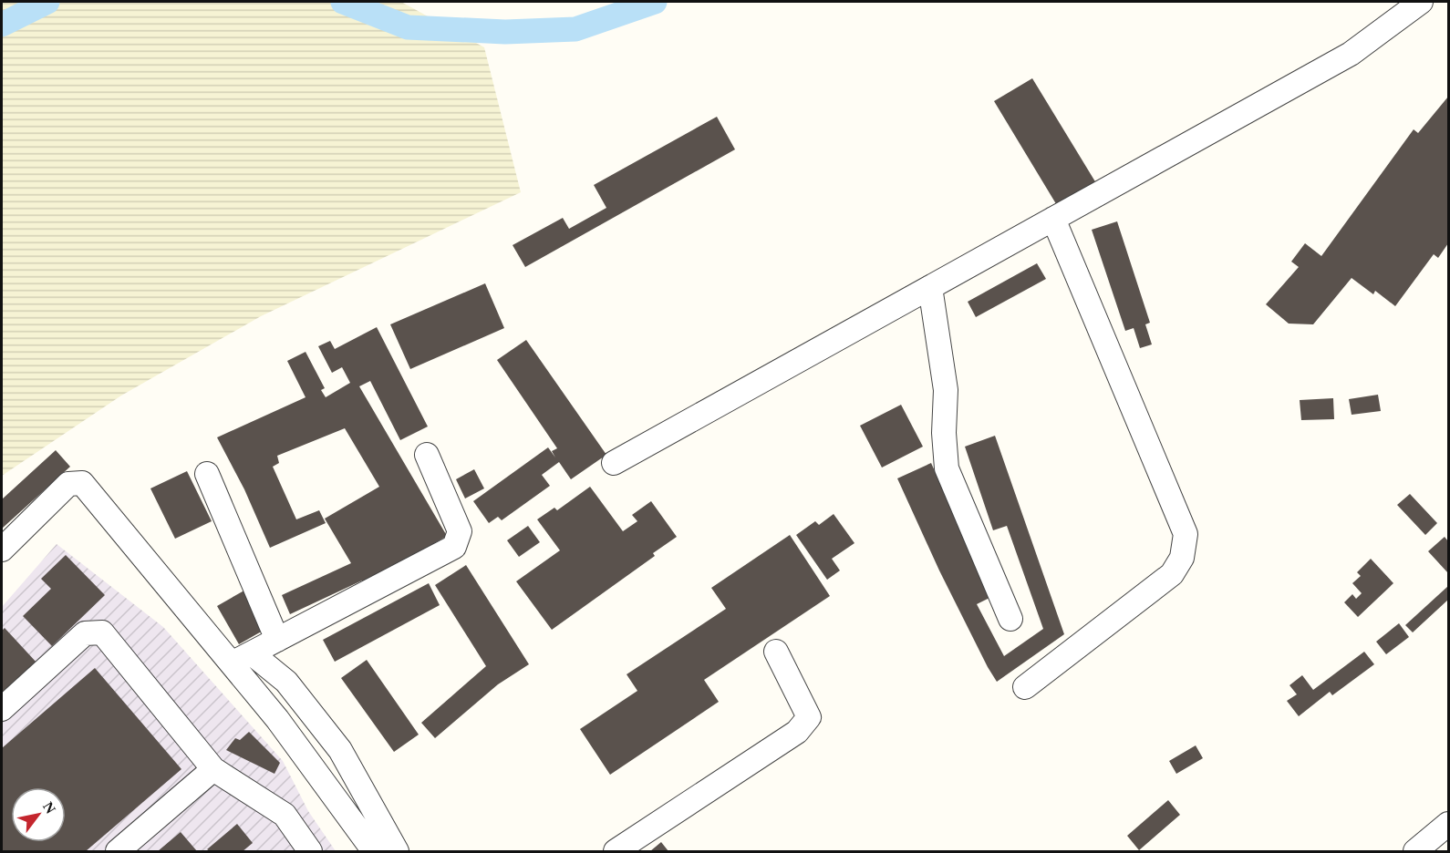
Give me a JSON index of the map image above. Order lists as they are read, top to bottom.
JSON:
{
  "north": "top right"
}
